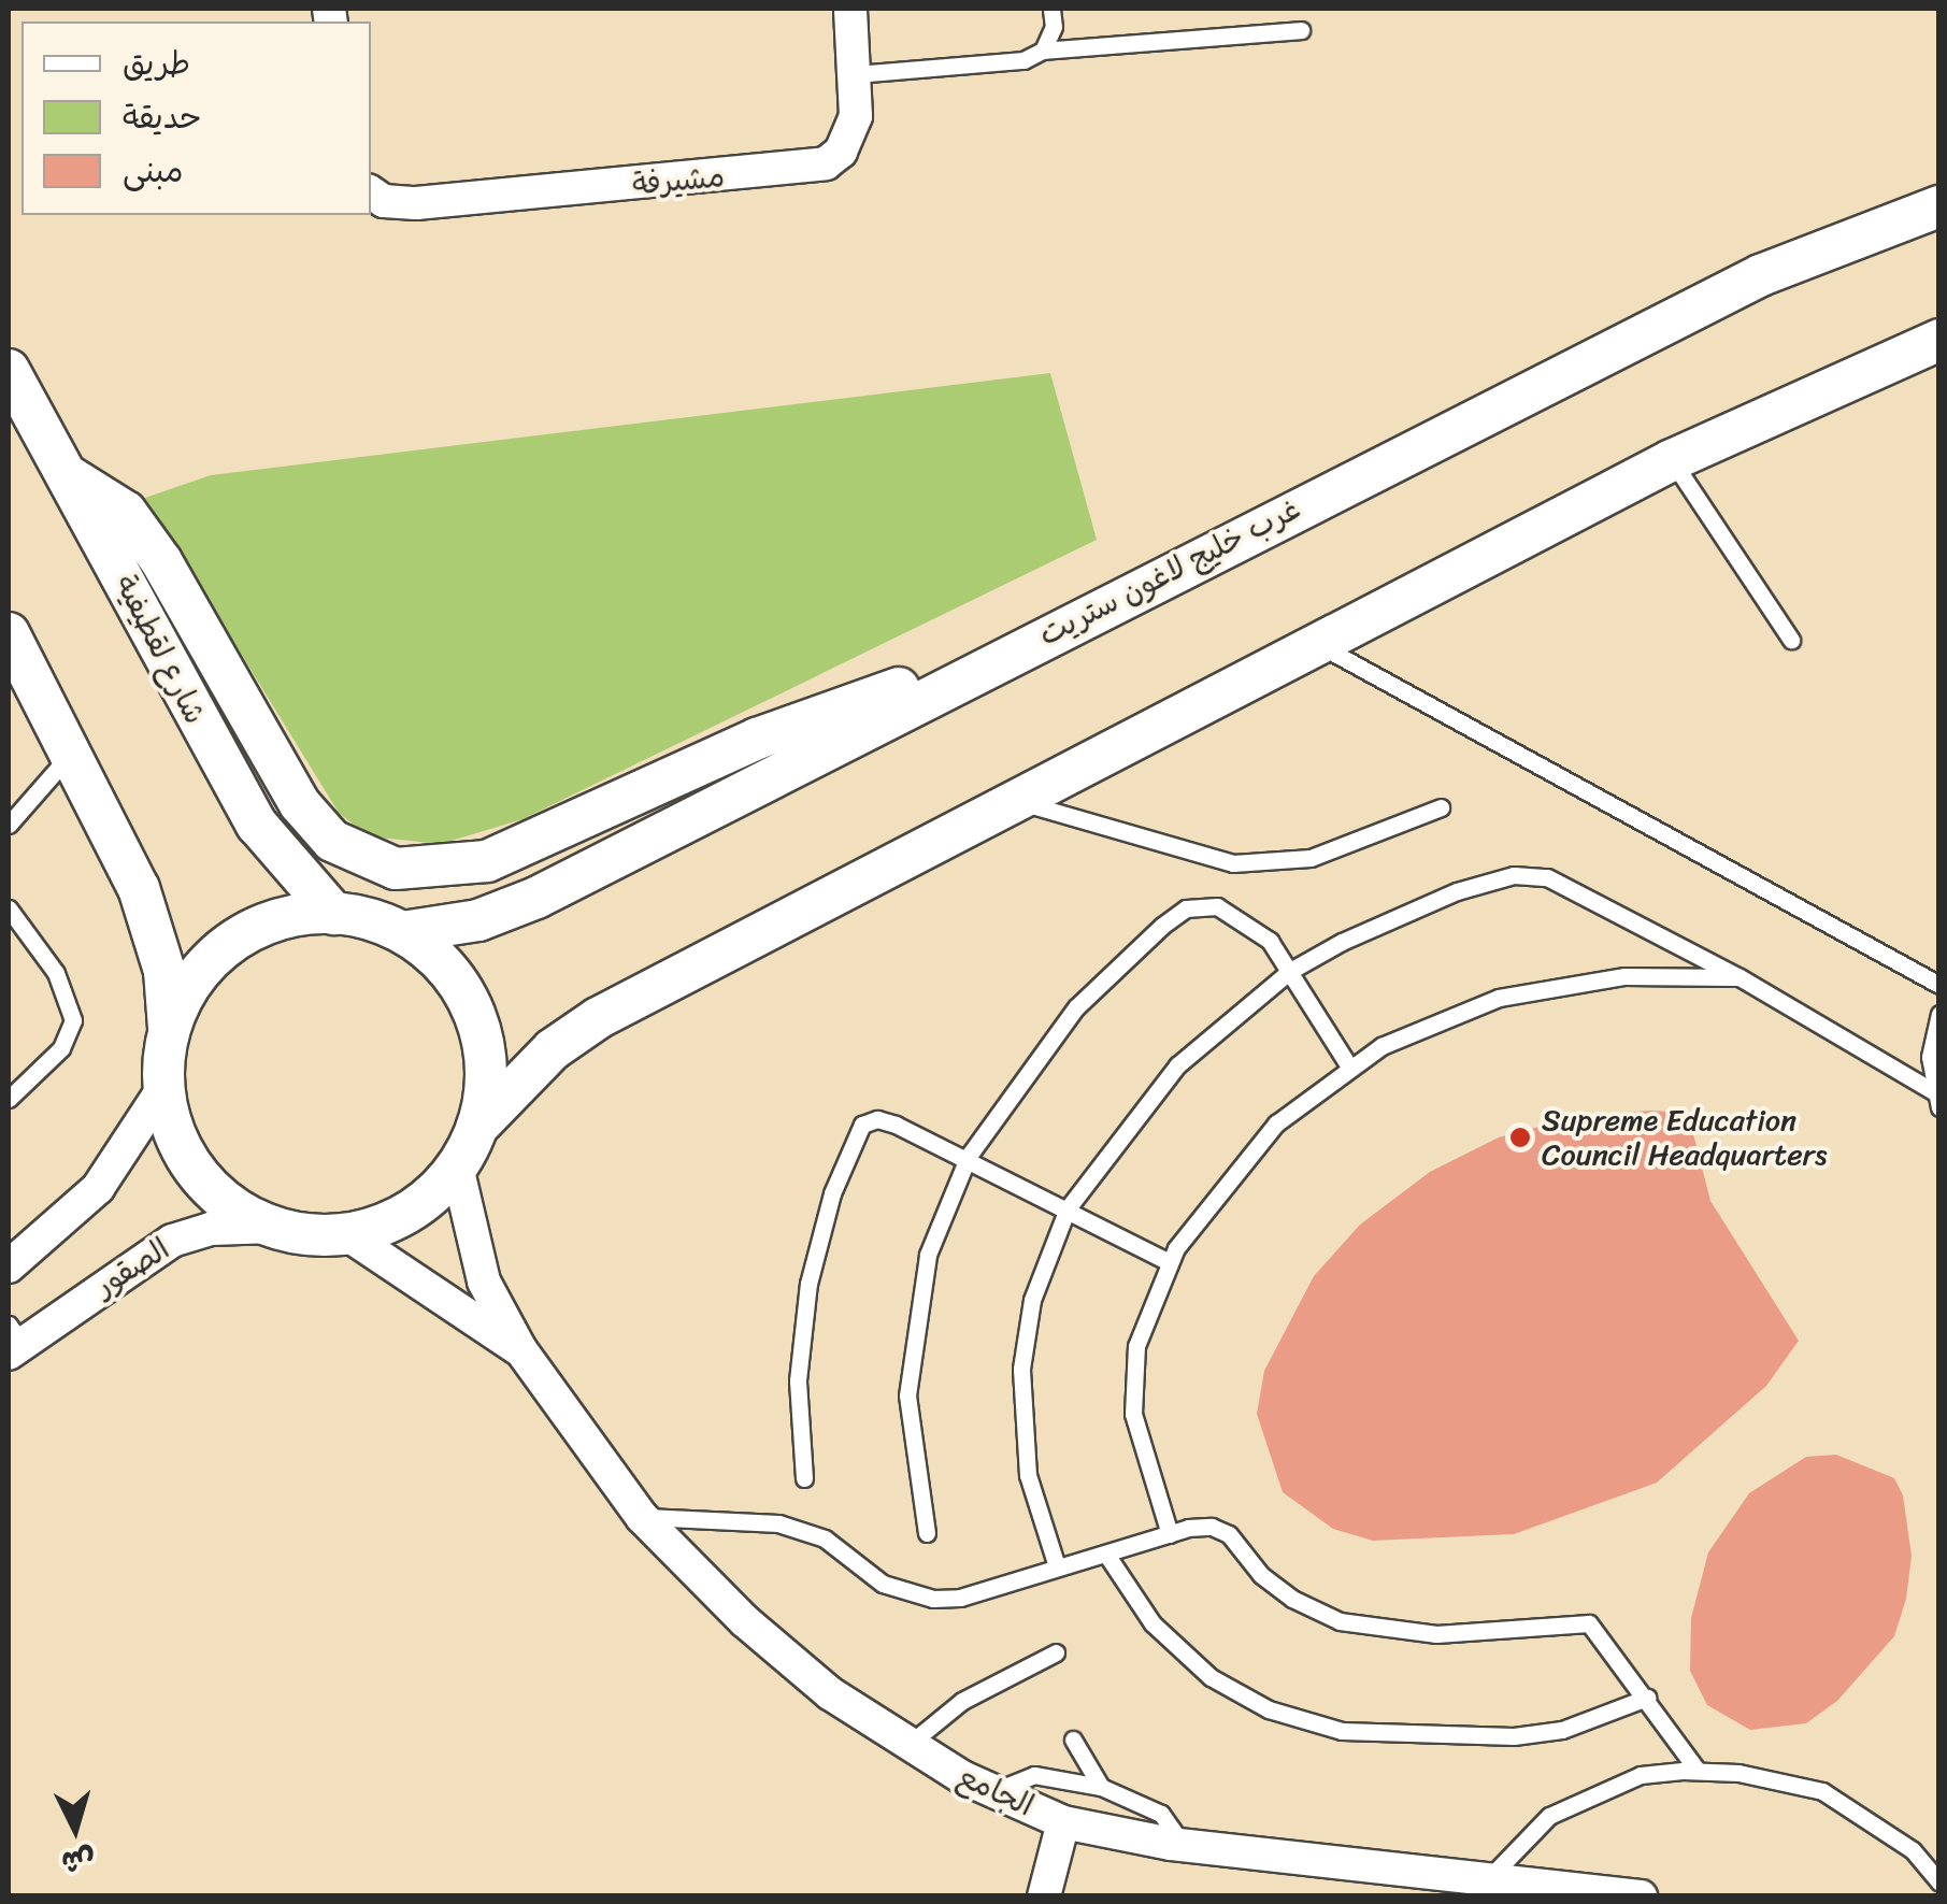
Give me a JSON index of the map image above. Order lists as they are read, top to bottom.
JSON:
{
  "streets": {
    "street": [
      "مشيرفة",
      "غرب خليج لاغون ستريت",
      "شارع لقطيفية",
      "الصقور",
      "الجامع"
    ]
  },
  "crossings": [
    ["غرب خليج لاغون ستريت", "شارع لقطيفية"],
    ["غرب خليج لاغون ستريت", "الصقور"],
    ["غرب خليج لاغون ستريت", "الجامع"],
    ["شارع لقطيفية", "الصقور"],
    ["شارع لقطيفية", "الجامع"],
    ["الصقور", "الجامع"]
  ],
  "places": ["Supreme Education Council Headquarters"],
  "legend": ["طريق", "حديقة", "مبنى"],
  "north": "bottom"
}
